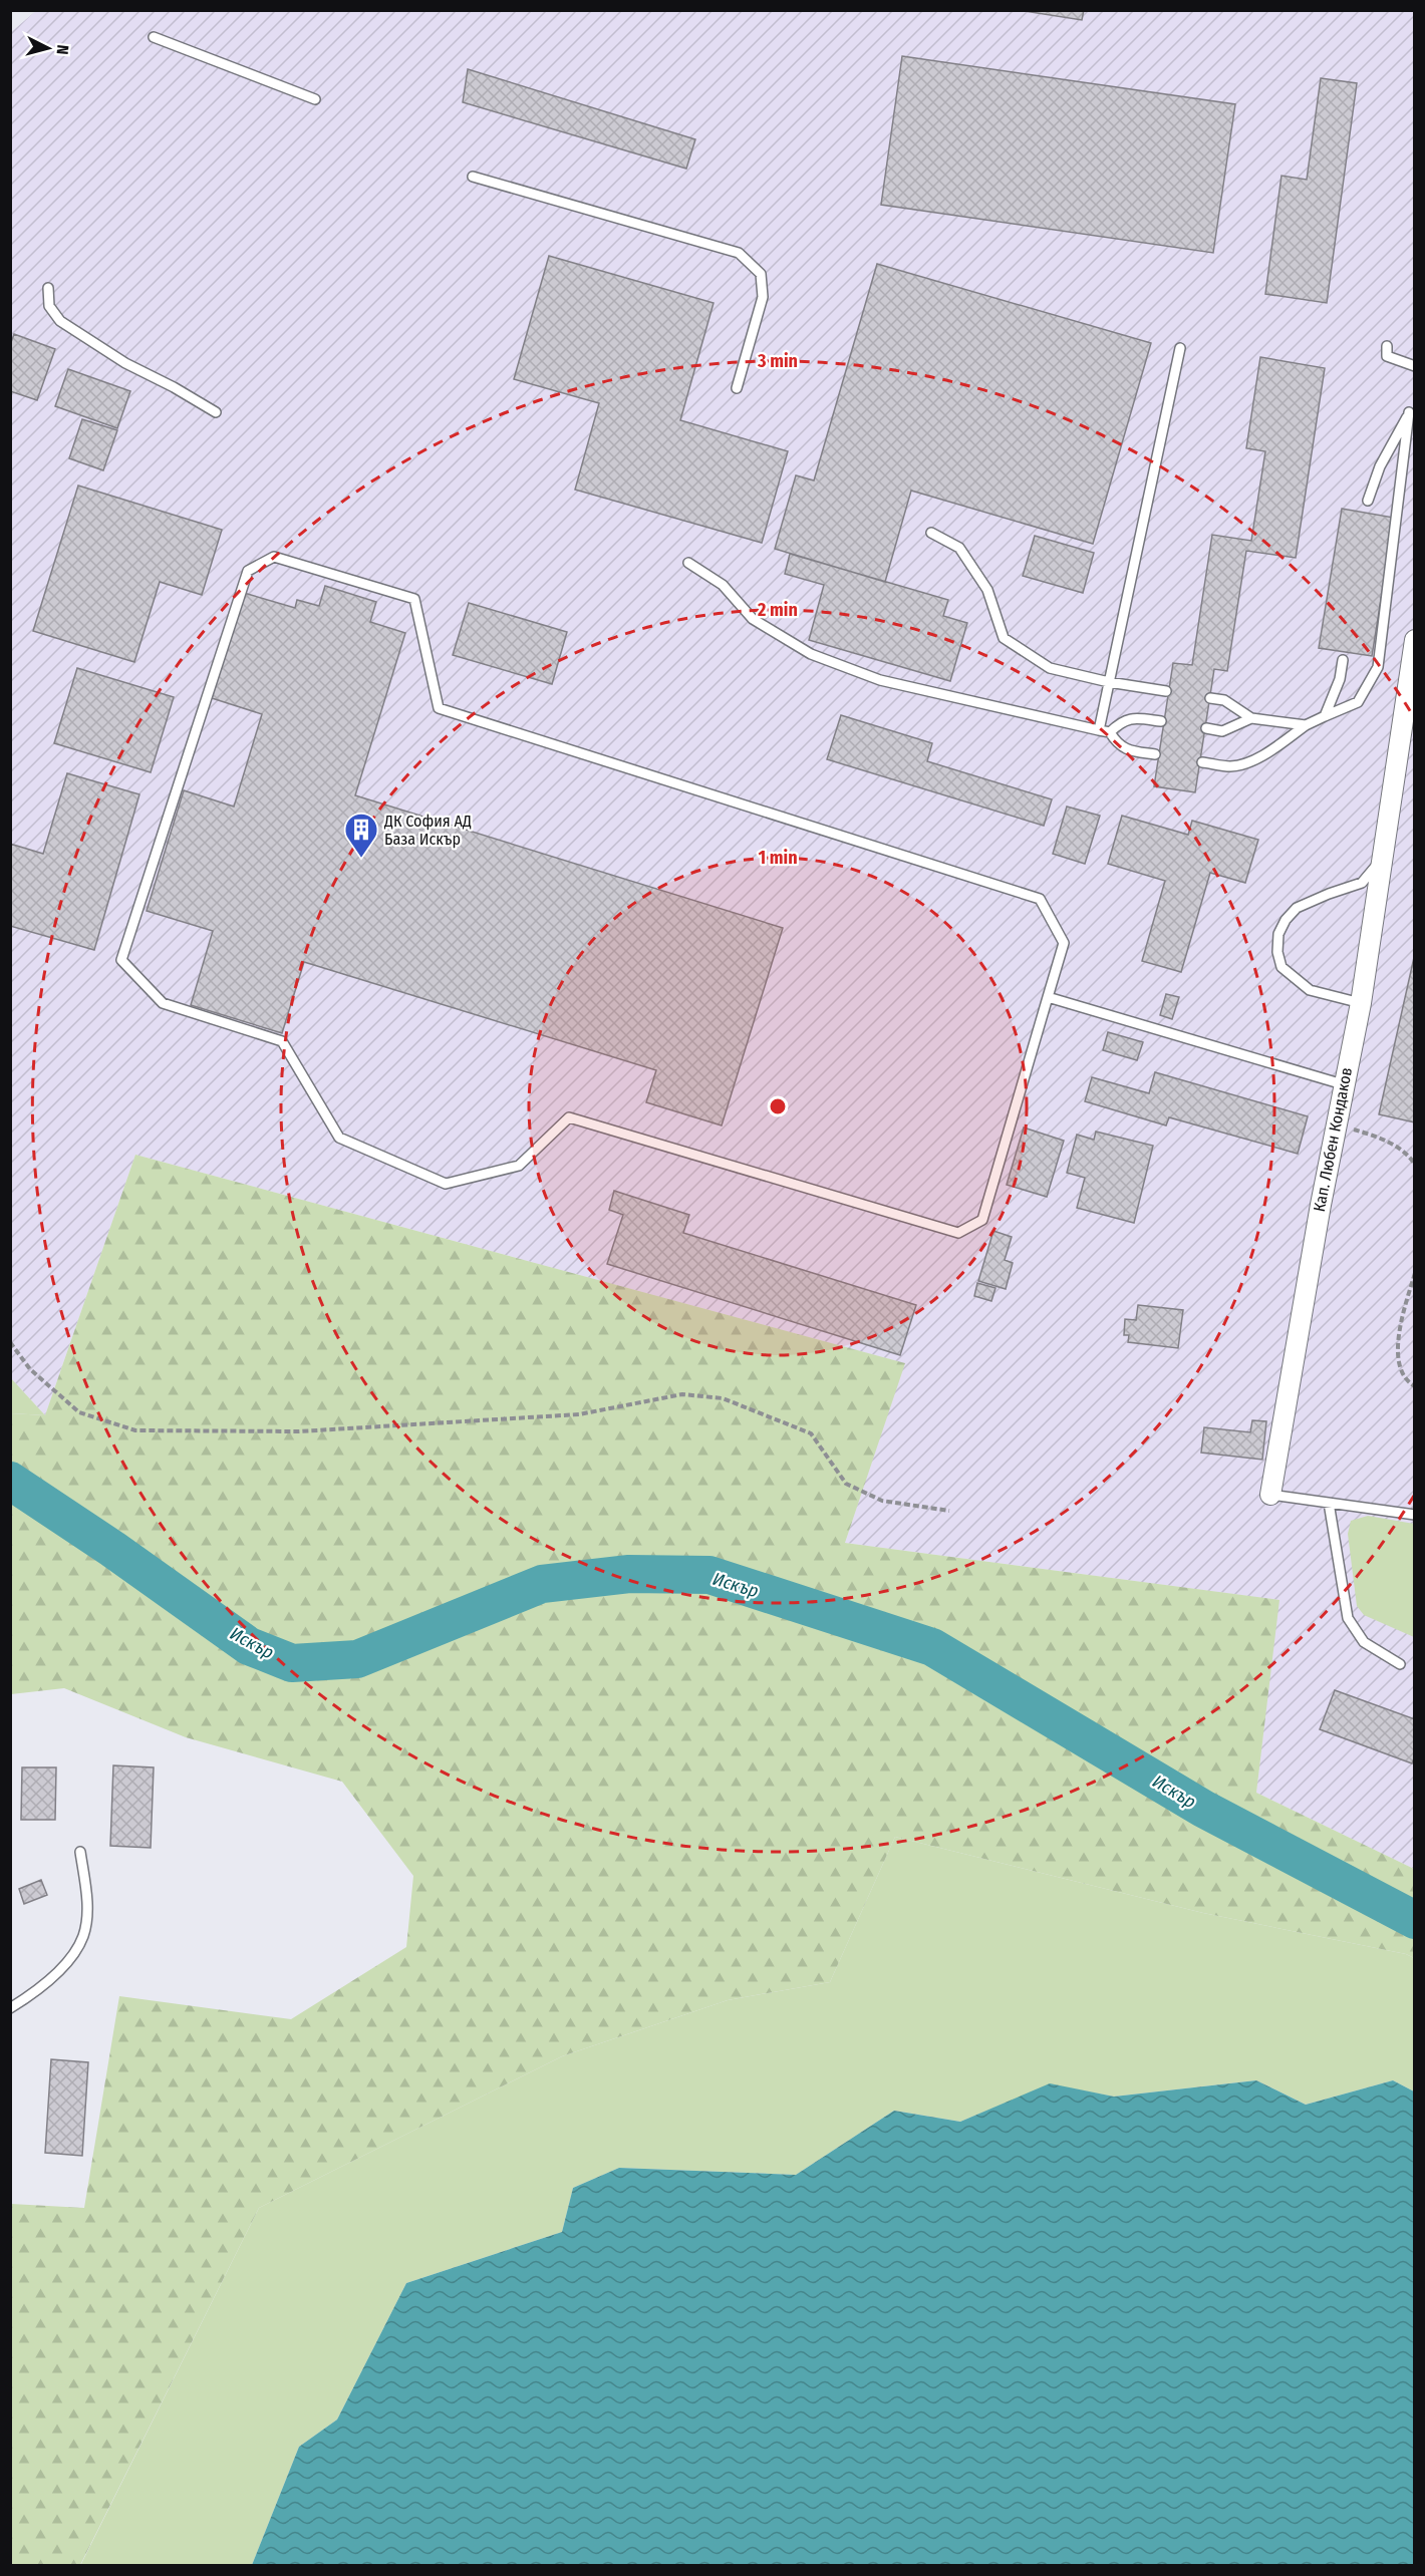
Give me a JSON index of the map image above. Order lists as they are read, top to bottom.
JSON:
{
  "streets": {
    "street": ["Кап. Любен Кондаков"]
  },
  "water": ["Искър"],
  "places": {
    "building": ["ДК София АД База Искър"]
  },
  "north": "right",
  "rings": ["3 min", "2 min", "1 min"]
}
